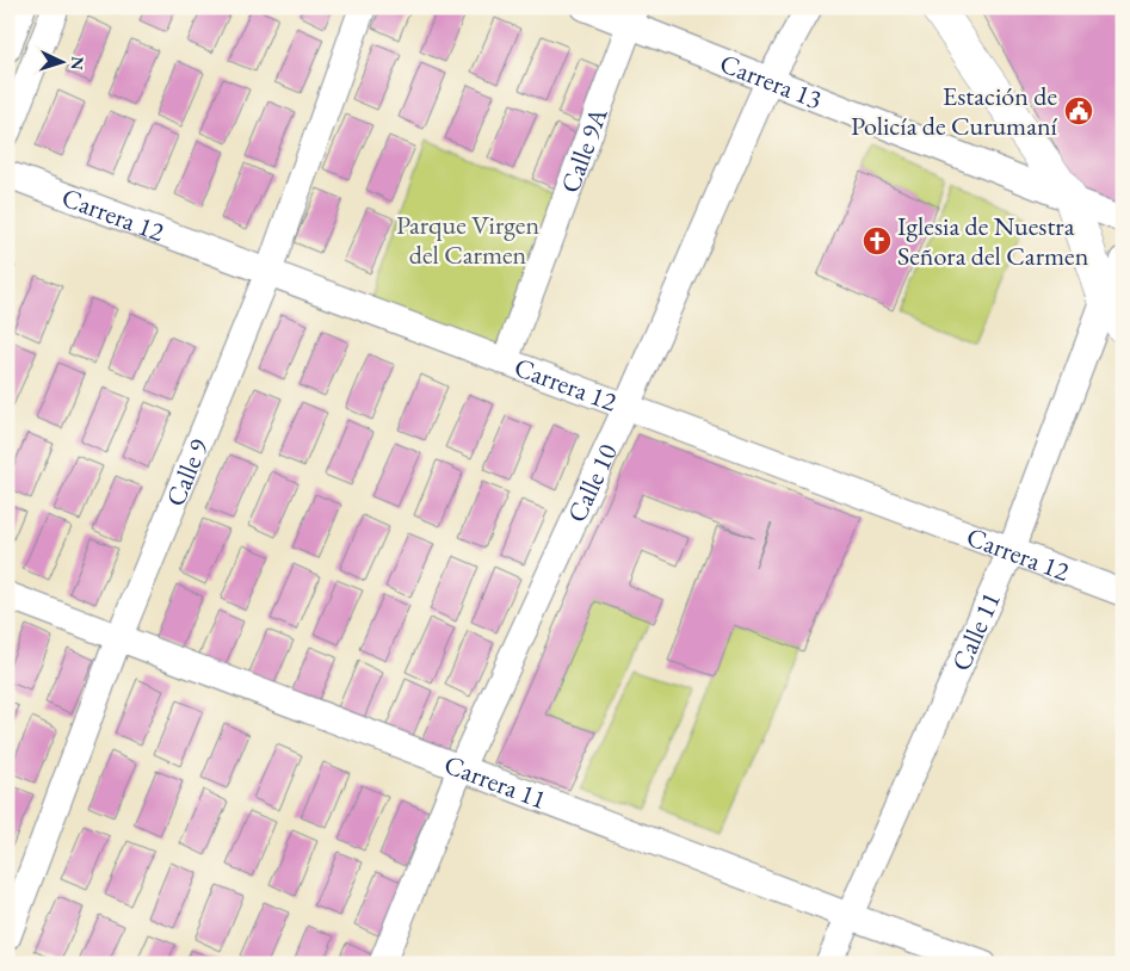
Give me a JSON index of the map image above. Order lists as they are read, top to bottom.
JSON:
{
  "streets": {
    "street": [
      "Carrera 13",
      "Calle 9A",
      "Carrera 12",
      "Calle 9",
      "Calle 10",
      "Calle 11",
      "Carrera 11"
    ]
  },
  "crossings": [
    ["Carrera 13", "Calle 9A"],
    ["Carrera 13", "Calle 10"],
    ["Calle 9A", "Carrera 12"],
    ["Carrera 12", "Calle 9"],
    ["Carrera 12", "Calle 10"],
    ["Carrera 12", "Calle 11"],
    ["Calle 9", "Carrera 11"],
    ["Calle 10", "Carrera 11"],
    ["Calle 11", "Carrera 11"]
  ],
  "parks": ["Parque Virgen del Carmen"],
  "places": {
    "public building": ["Estación de Policía de Curumaní"],
    "church": ["Iglesia de Nuestra Señora del Carmen"]
  },
  "north": "right"
}
